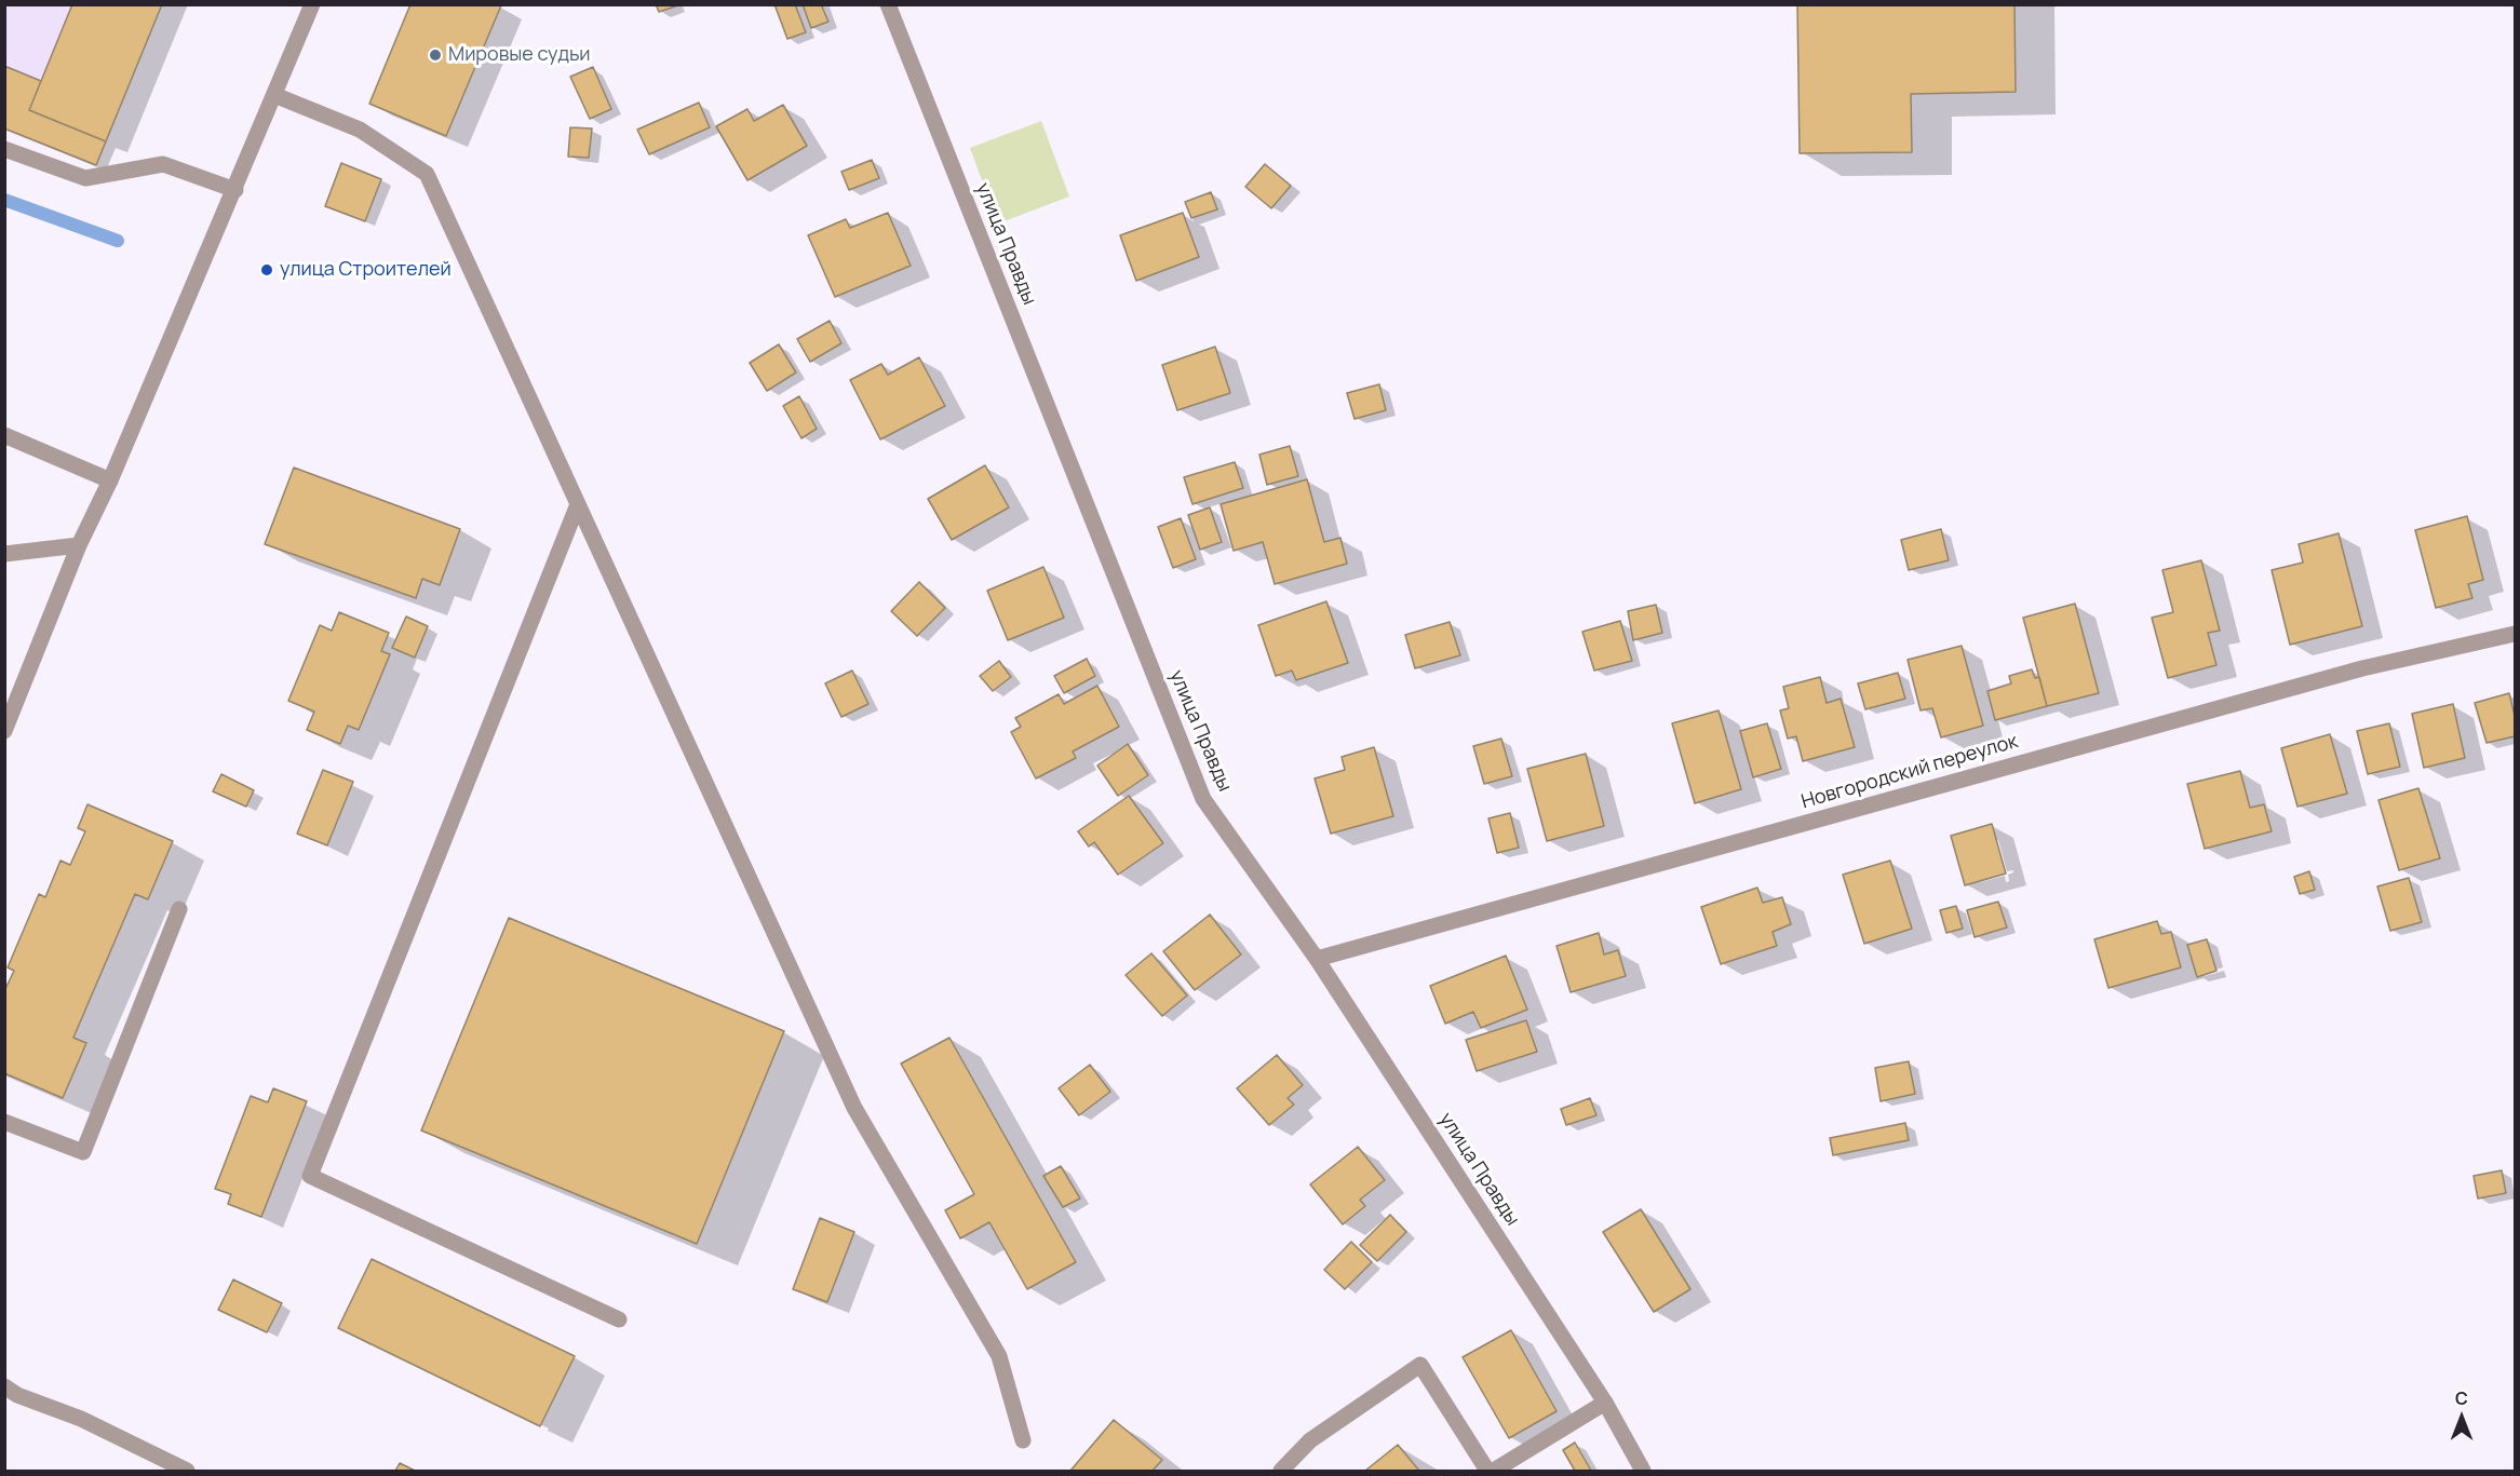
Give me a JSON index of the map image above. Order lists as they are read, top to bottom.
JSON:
{
  "streets": {
    "street": ["улица Правды", "Новгородский переулок"]
  },
  "crossings": [
    ["улица Правды", "Новгородский переулок"]
  ],
  "places": ["Мировые судьи", "улица Строителей"],
  "north": "top"
}
